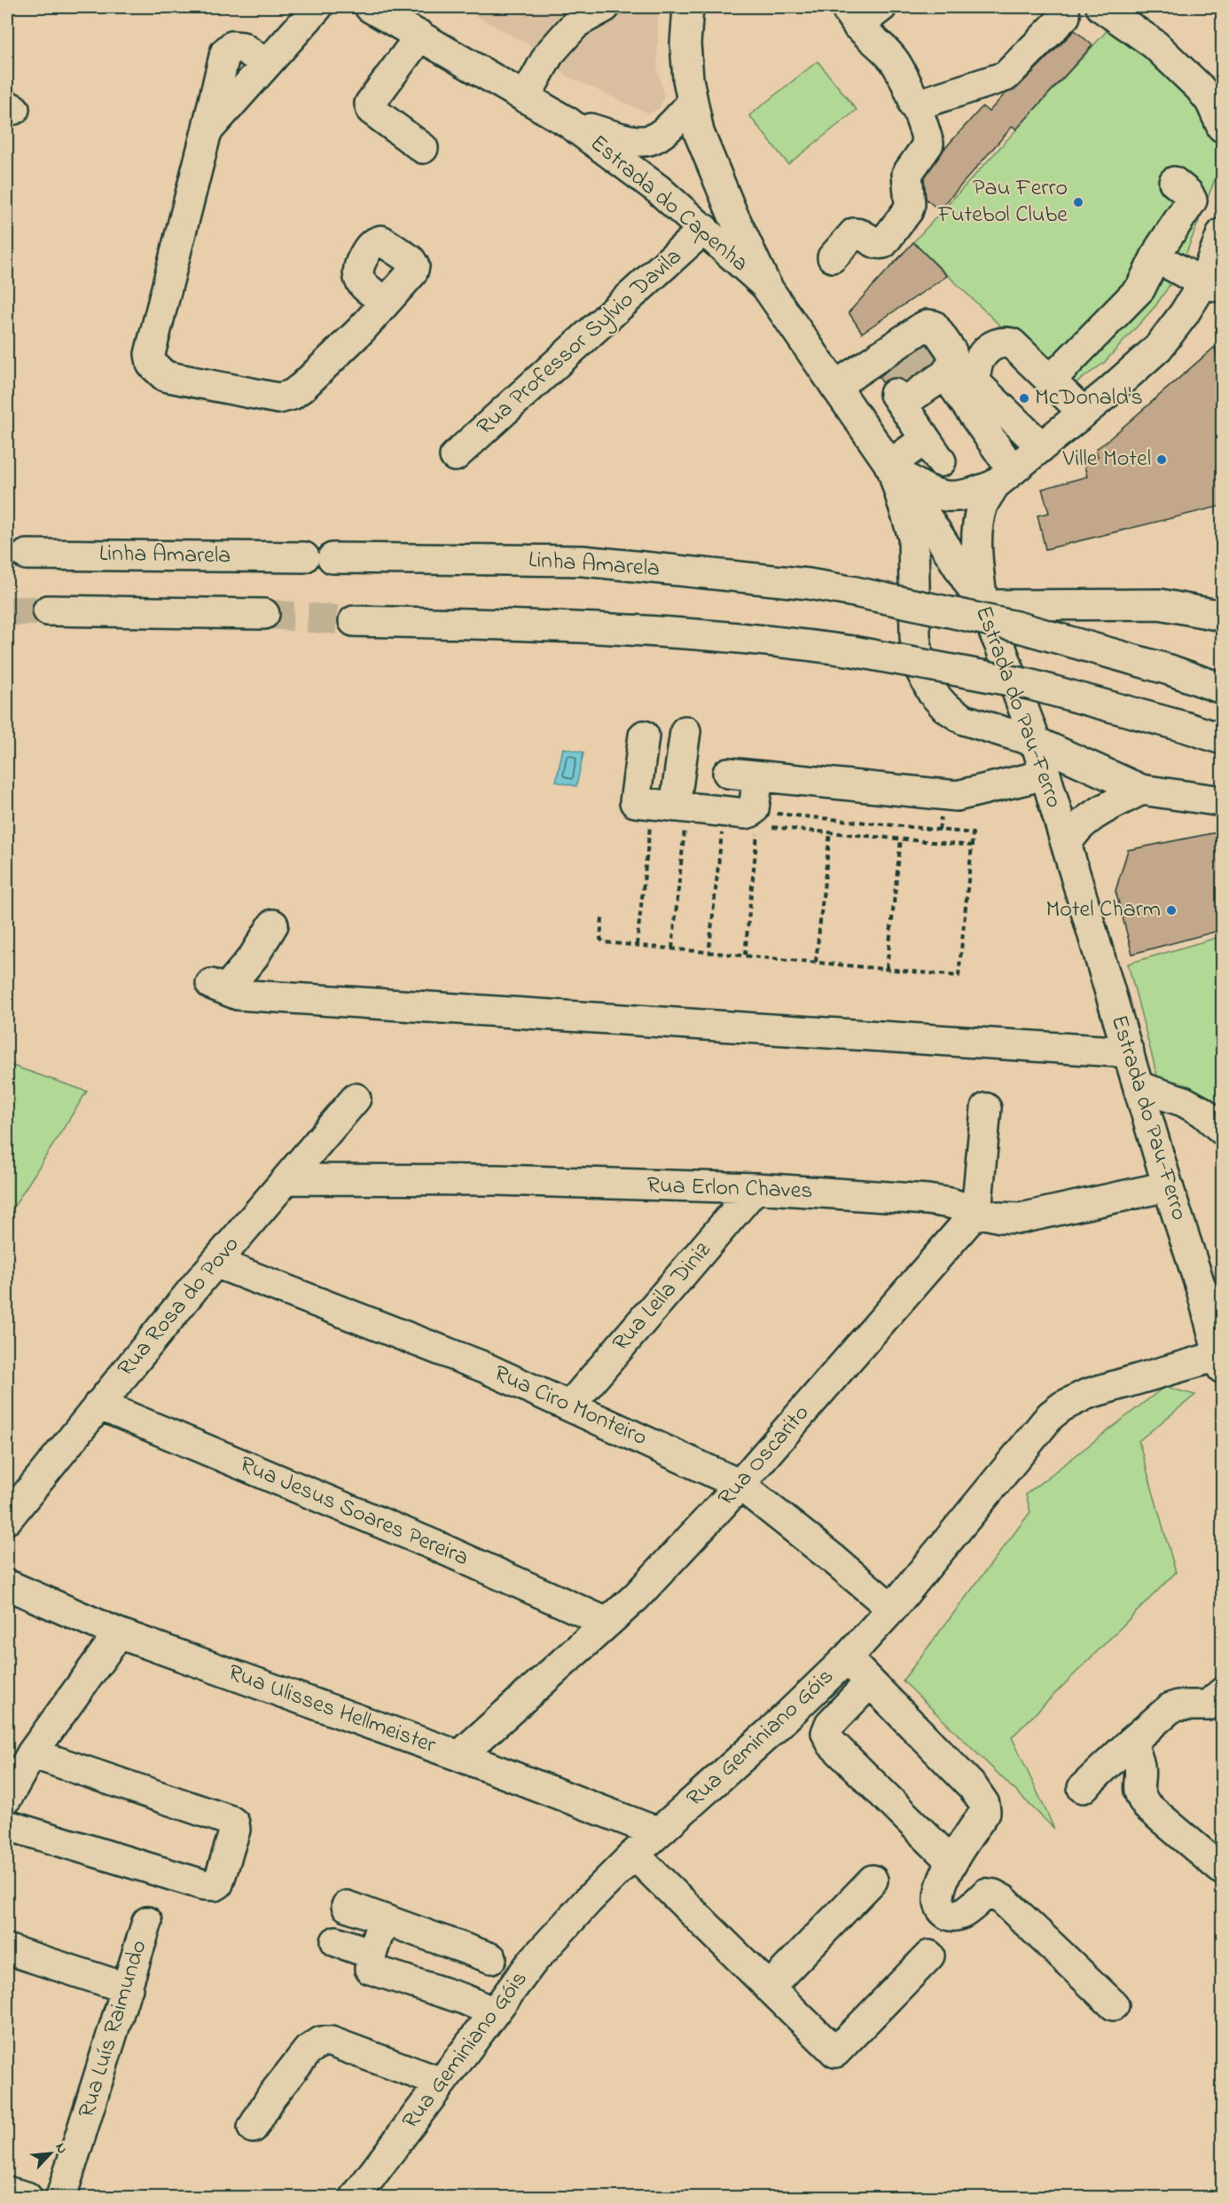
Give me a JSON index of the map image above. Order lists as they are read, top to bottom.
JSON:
{
  "streets": {
    "main road": [
      "Estrada do Capenha",
      "Rua Professor Sylvio Davila",
      "Linha Amarela",
      "Estrada do Pau-Ferro",
      "Rua Erlon Chaves",
      "Rua Leila Diniz",
      "Rua Rosa do Povo",
      "Rua Ciro Monteiro",
      "Rua Oscarito",
      "Rua Jesus Soares Pereira",
      "Rua Ulisses Hellmeister",
      "Rua Geminiano Góis",
      "Rua Luís Raimundo"
    ]
  },
  "crossings": [
    ["Estrada do Capenha", "Rua Professor Sylvio Davila"],
    ["Estrada do Capenha", "Estrada do Pau-Ferro"],
    ["Estrada do Pau-Ferro", "Rua Erlon Chaves"],
    ["Estrada do Pau-Ferro", "Rua Geminiano Góis"],
    ["Rua Erlon Chaves", "Rua Leila Diniz"],
    ["Rua Erlon Chaves", "Rua Rosa do Povo"],
    ["Rua Erlon Chaves", "Rua Oscarito"],
    ["Rua Leila Diniz", "Rua Ciro Monteiro"],
    ["Rua Rosa do Povo", "Rua Ciro Monteiro"],
    ["Rua Rosa do Povo", "Rua Jesus Soares Pereira"],
    ["Rua Ciro Monteiro", "Rua Oscarito"],
    ["Rua Ciro Monteiro", "Rua Geminiano Góis"],
    ["Rua Oscarito", "Rua Jesus Soares Pereira"],
    ["Rua Oscarito", "Rua Ulisses Hellmeister"],
    ["Rua Ulisses Hellmeister", "Rua Geminiano Góis"]
  ],
  "places": [
    "Pau Ferro Futebol Clube",
    "McDonald's",
    "Ville Motel",
    "Motel Charm"
  ],
  "north": "top right"
}
